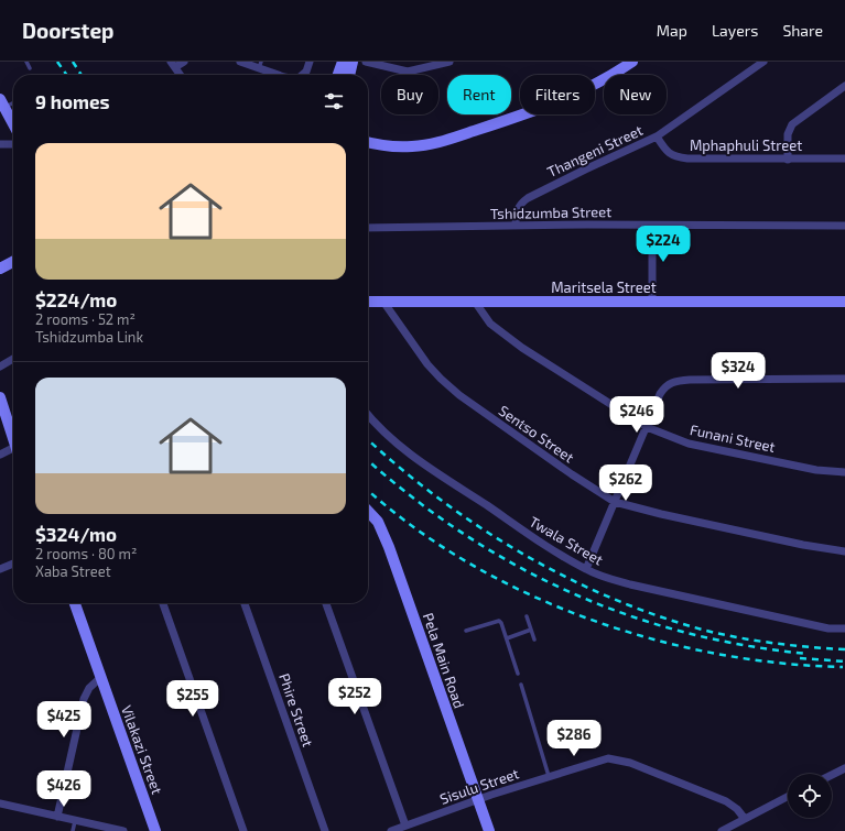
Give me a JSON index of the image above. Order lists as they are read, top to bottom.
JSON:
{
  "streets": {
    "street": [
      "Mphaphuli Street",
      "Thangeni Street",
      "Tshidzumba Street",
      "Maritsela Street",
      "Sentso Street",
      "Funani Street",
      "Twala Street",
      "Pela Main Road",
      "Phire Street",
      "Vilakazi Street",
      "Sisulu Street"
    ]
  },
  "crossings": [
    ["Mphaphuli Street", "Thangeni Street"],
    ["Thangeni Street", "Tshidzumba Street"],
    ["Maritsela Street", "Sentso Street"],
    ["Maritsela Street", "Funani Street"],
    ["Pela Main Road", "Sisulu Street"]
  ],
  "page": {
    "header": "Doorstep",
    "nav": ["Map", "Layers", "Share"],
    "chip": [
      "Buy",
      "Rent",
      "Filters",
      "New"
    ],
    "heading": "9 homes",
    "list": [
      {
        "name": "$224/mo",
        "note": "2 rooms · 52 m² · Tshidzumba Link"
      },
      {
        "name": "$324/mo",
        "note": "2 rooms · 80 m² · Xaba Street"
      }
    ],
    "price": [
      "$224",
      "$324",
      "$246",
      "$262",
      "$252",
      "$255",
      "$425",
      "$286",
      "$426"
    ]
  }
}
